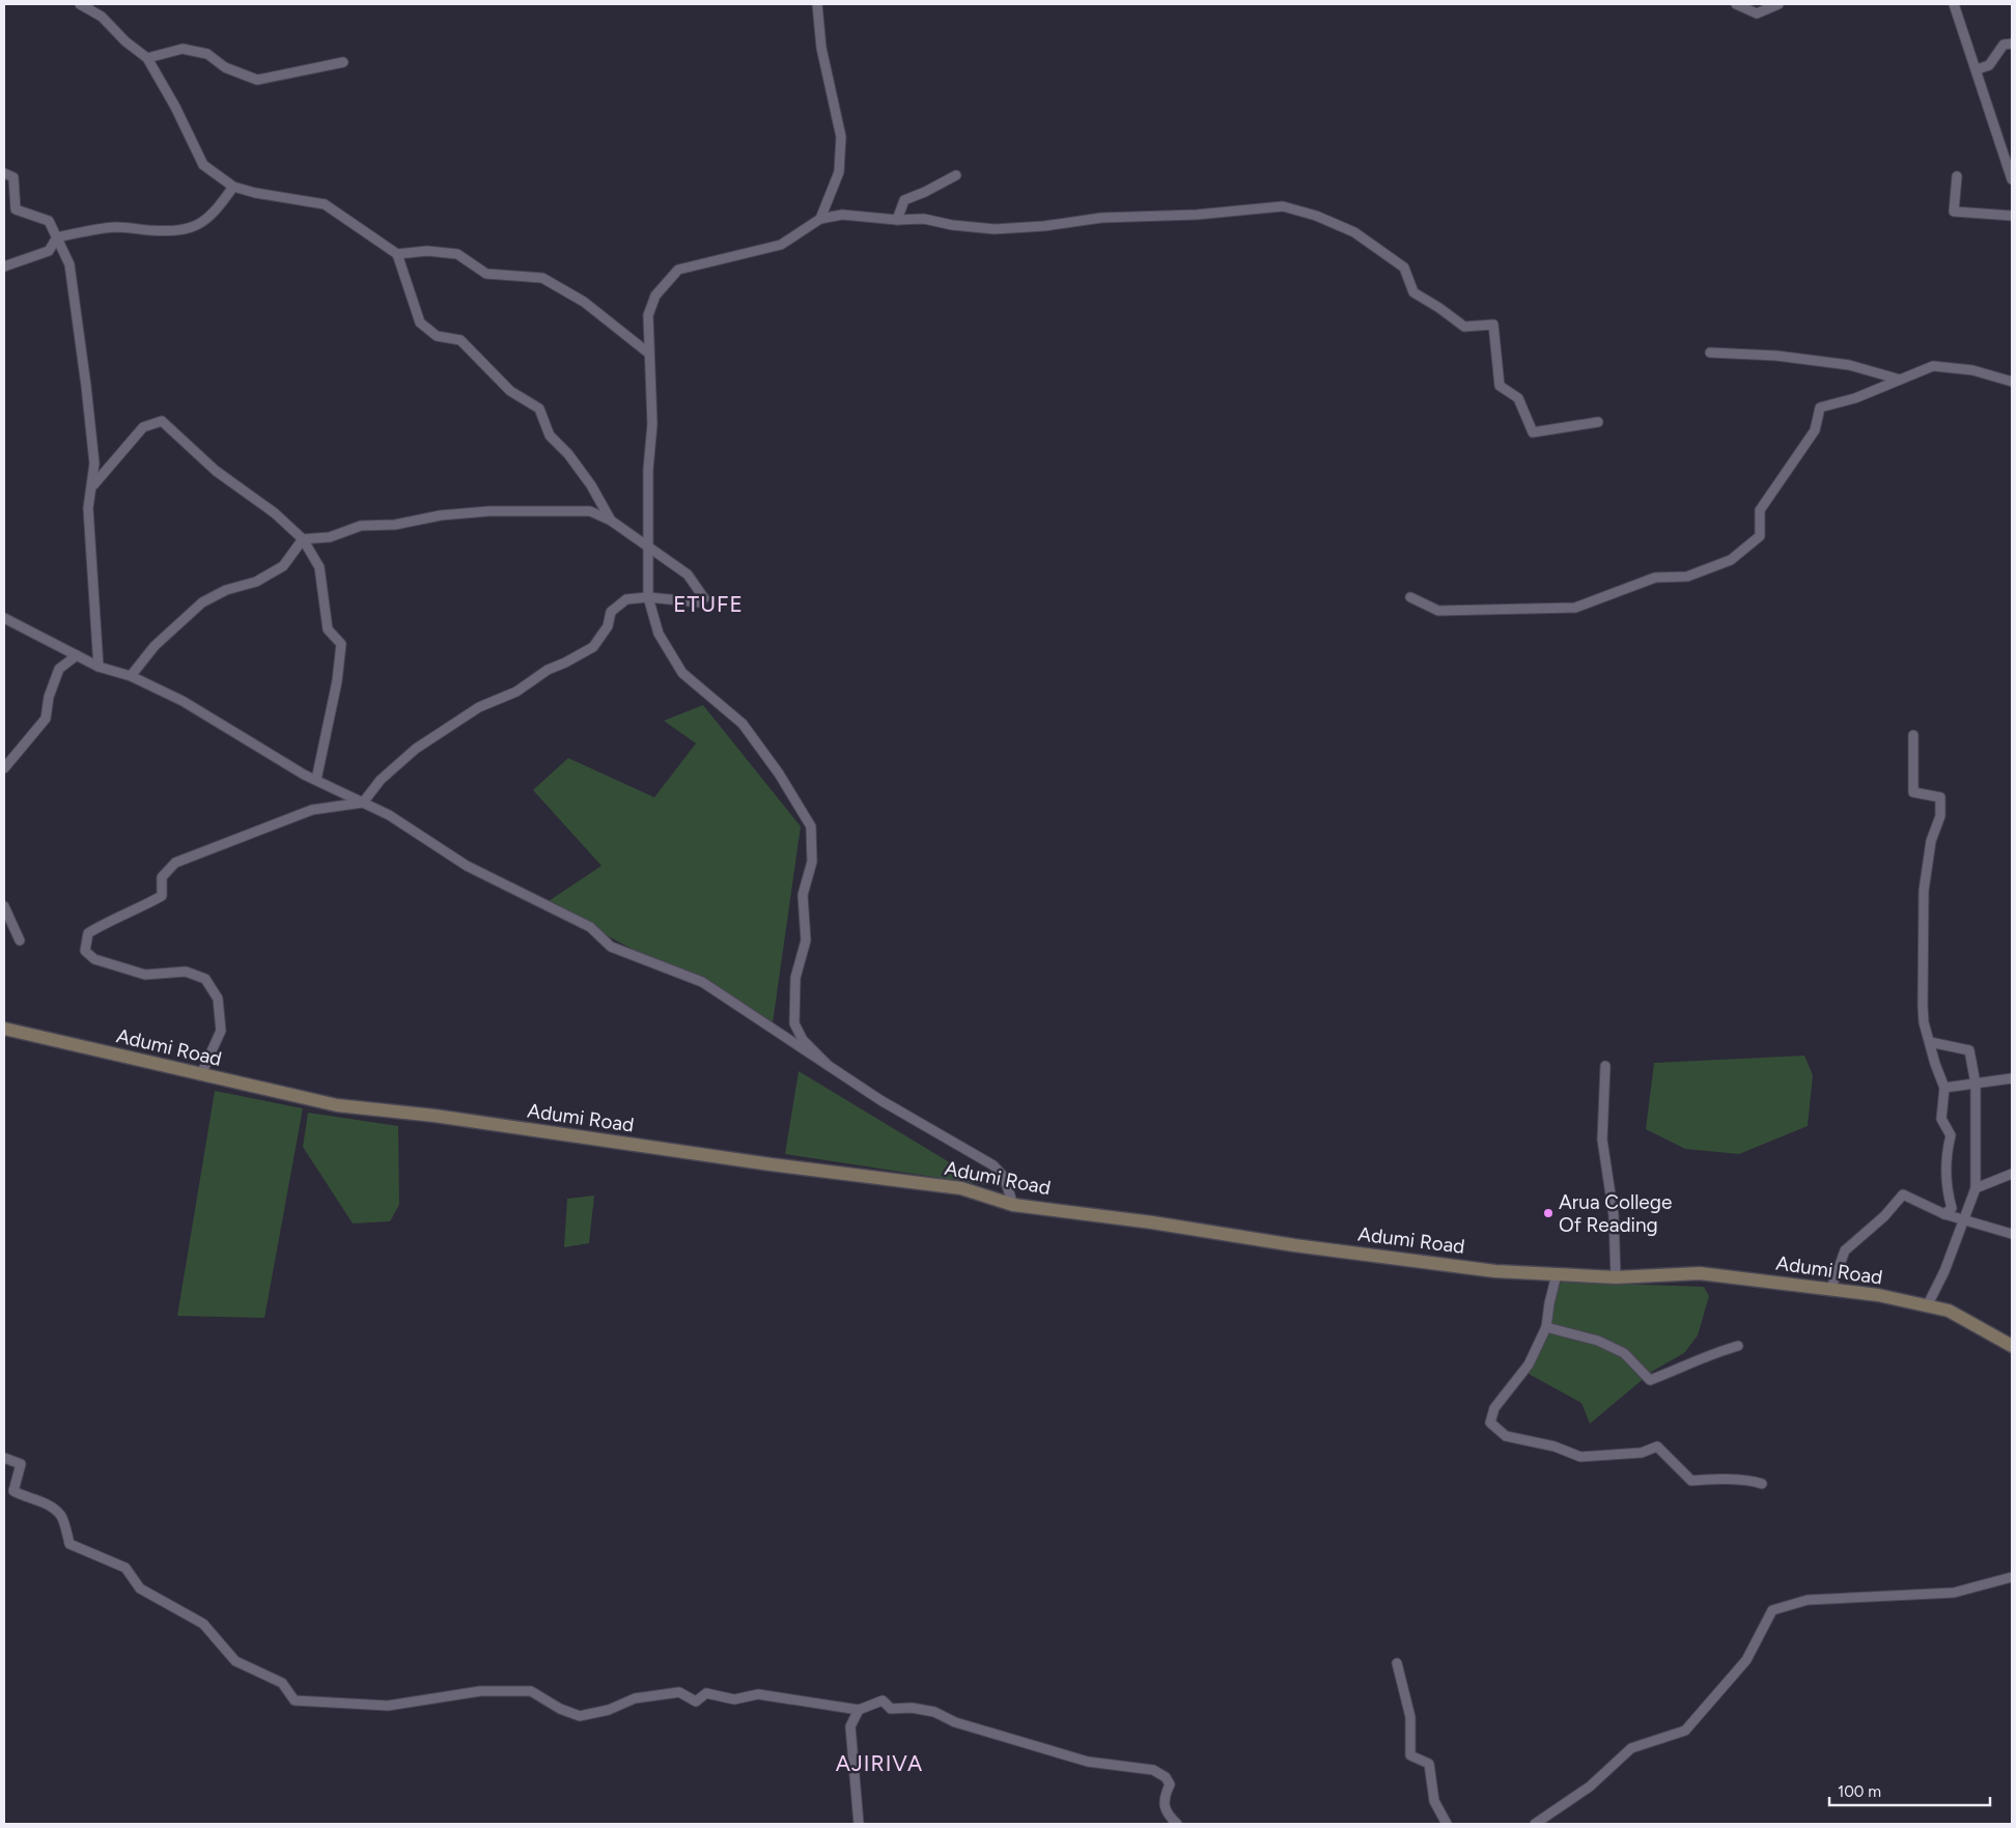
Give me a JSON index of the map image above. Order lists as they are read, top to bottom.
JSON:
{
  "streets": {
    "main road": ["Adumi Road"]
  },
  "districts": ["ETUFE", "AJIRIVA"],
  "places": ["Arua College Of Reading"],
  "scale_bar": "100 m"
}
